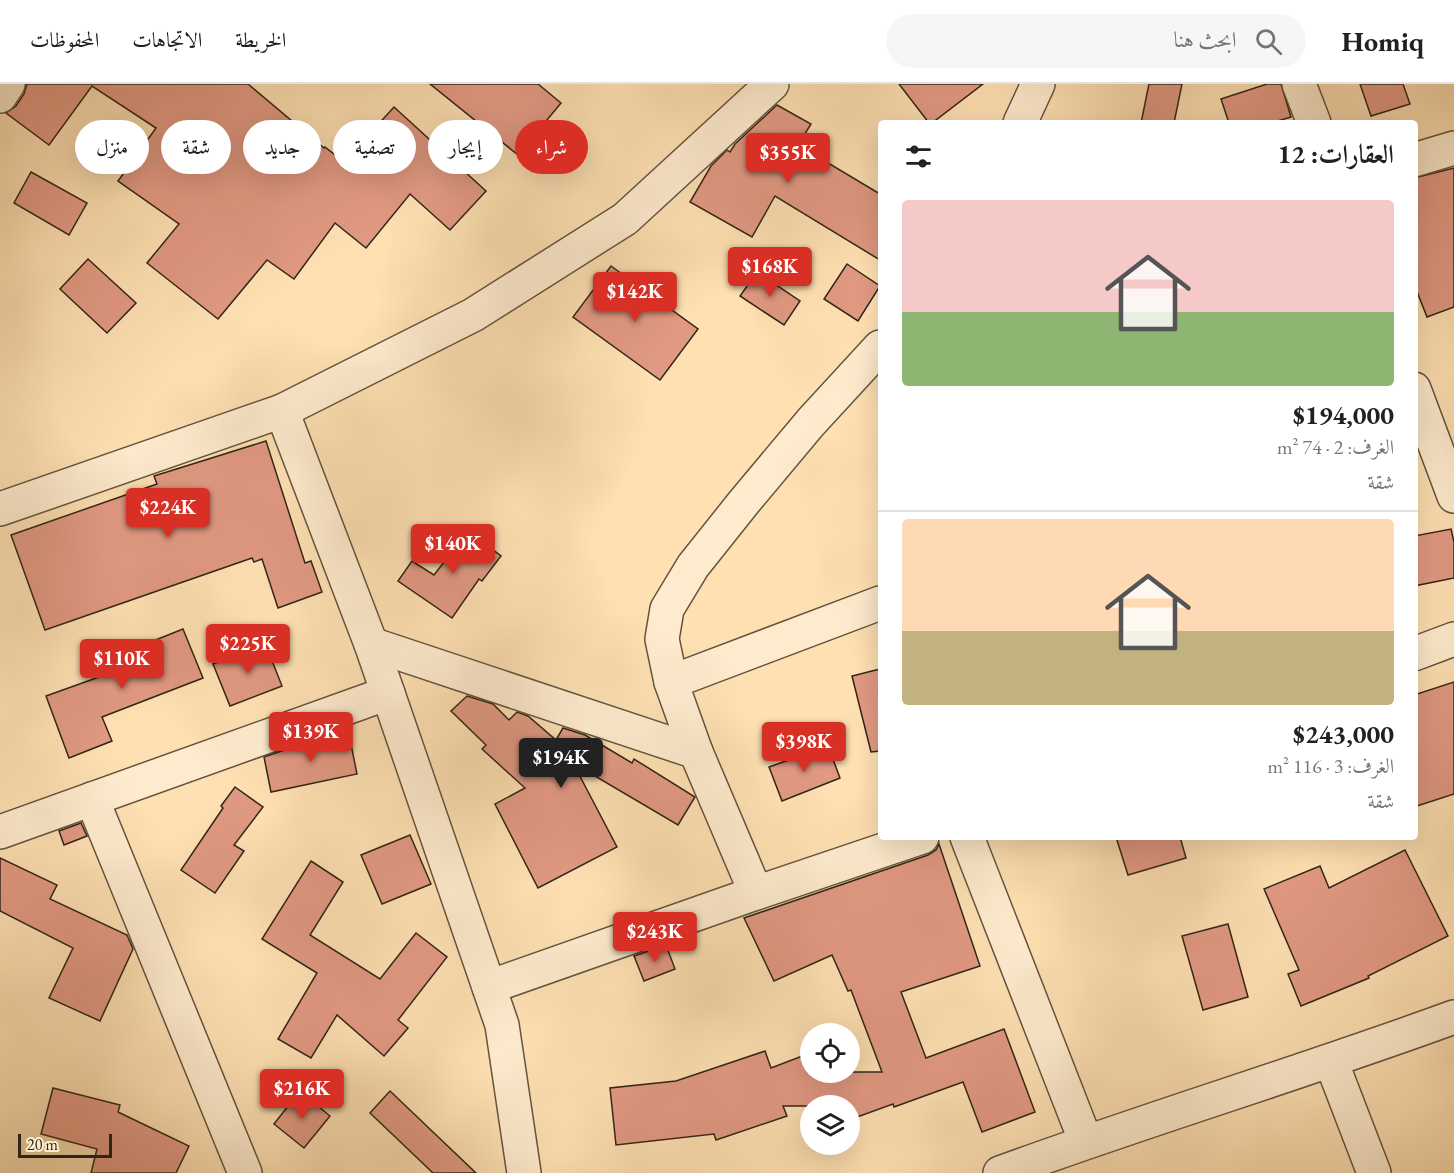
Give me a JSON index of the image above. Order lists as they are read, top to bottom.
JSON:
{
  "scale_bar": "20 m",
  "page": {
    "header": "Homiq",
    "search": "ابحث هنا",
    "nav": ["الخريطة", "الاتجاهات", "المحفوظات"],
    "chip": [
      "شراء",
      "إيجار",
      "تصفية",
      "جديد",
      "شقة",
      "منزل"
    ],
    "heading": "العقارات: 12",
    "price": [
      "$355K",
      "$168K",
      "$142K",
      "$224K",
      "$140K",
      "$225K",
      "$110K",
      "$139K",
      "$398K",
      "$194K",
      "$243K",
      "$216K"
    ],
    "list": [
      {
        "name": "$194,000",
        "note": "الغرف: 2 · 74 m² · شقة"
      },
      {
        "name": "$243,000",
        "note": "الغرف: 3 · 116 m² · شقة"
      }
    ],
    "scale": "20 m"
  }
}
